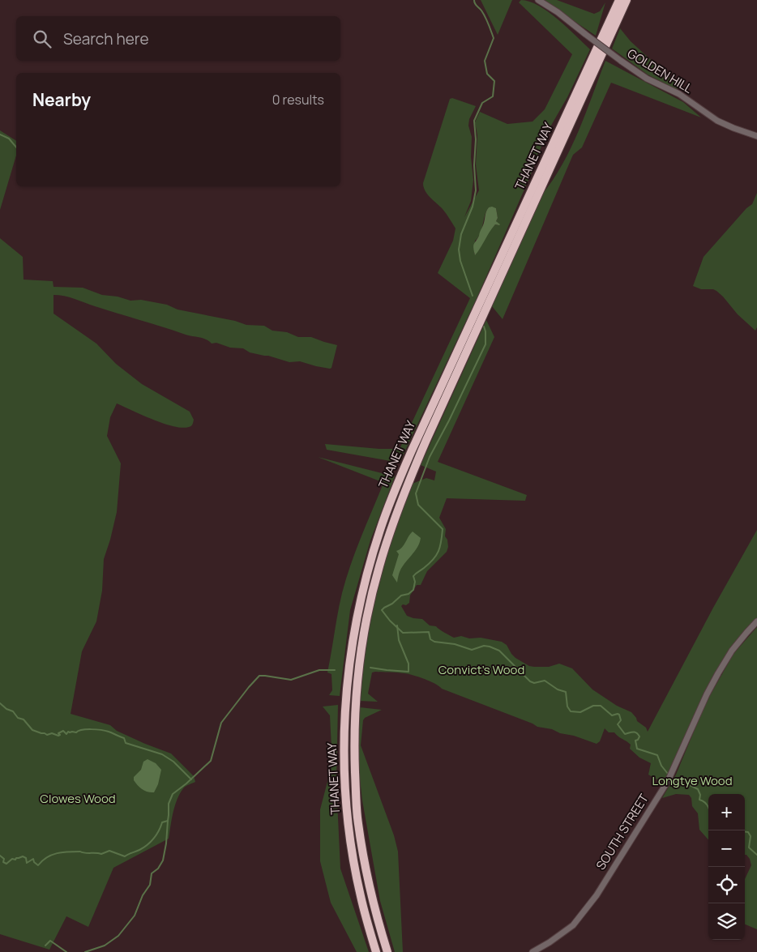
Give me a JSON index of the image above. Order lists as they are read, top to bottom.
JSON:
{
  "streets": {
    "highway": ["THANET WAY"],
    "street": ["GOLDEN HILL", "SOUTH STREET"]
  },
  "parks": ["Convict's Wood", "Longtye Wood", "Clowes Wood"],
  "page": {
    "search": "Search here",
    "heading": ["Nearby", "0 results"],
    "map_buttons": ["+", "−"]
  }
}
